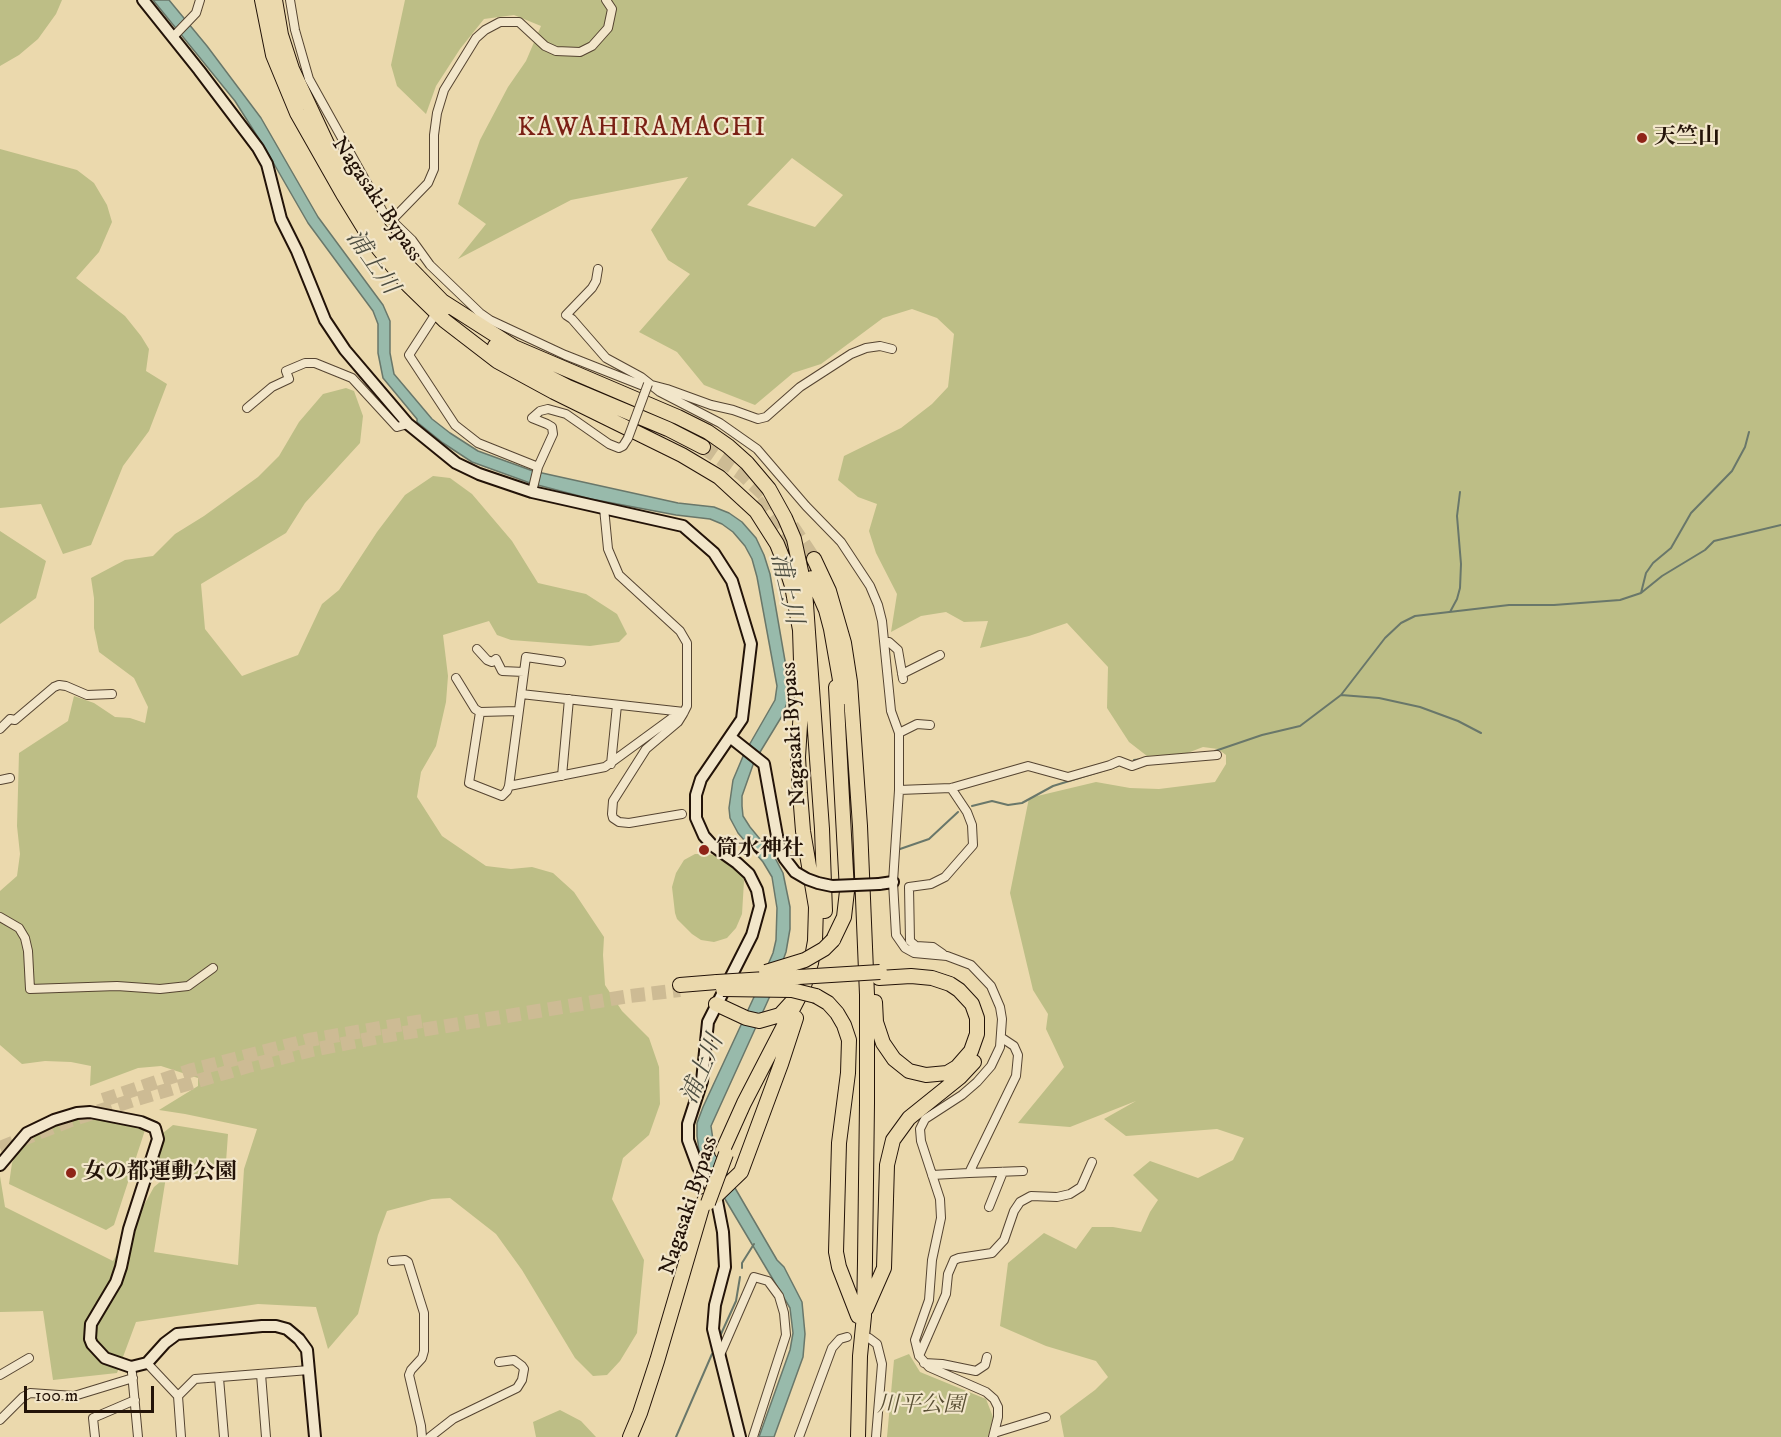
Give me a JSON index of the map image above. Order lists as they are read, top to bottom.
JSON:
{
  "streets": {
    "highway": ["Nagasaki Bypass"]
  },
  "districts": ["KAWAHIRAMACHI"],
  "water": ["浦上川"],
  "parks": ["川平公園"],
  "places": ["天竺山", "筒水神社", "女の都運動公園"],
  "scale_bar": "100 m"
}
